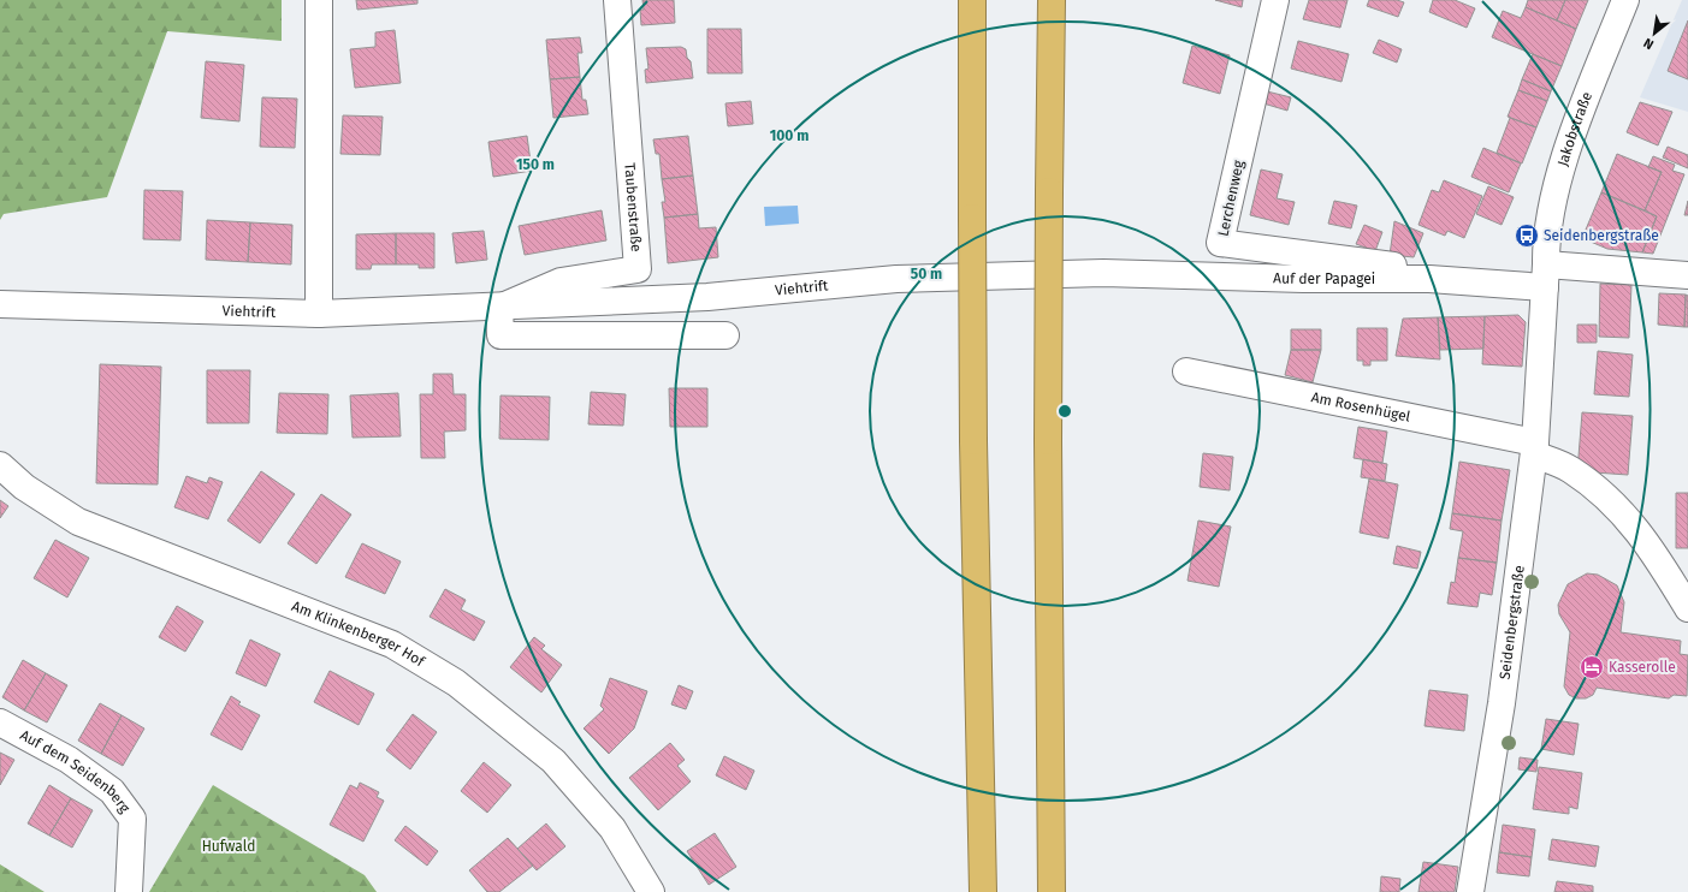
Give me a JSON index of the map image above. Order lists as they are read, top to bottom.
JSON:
{
  "streets": {
    "street": [
      "Jakobstraße",
      "Lerchenweg",
      "Taubenstraße",
      "Auf der Papagei",
      "Viehtrift",
      "Am Rosenhügel",
      "Seidenbergstraße",
      "Am Klinkenberger Hof",
      "Auf dem Seidenberg"
    ]
  },
  "crossings": [
    ["Jakobstraße", "Auf der Papagei"],
    ["Jakobstraße", "Seidenbergstraße"],
    ["Lerchenweg", "Auf der Papagei"],
    ["Taubenstraße", "Viehtrift"],
    ["Auf der Papagei", "Viehtrift"],
    ["Auf der Papagei", "Seidenbergstraße"],
    ["Am Rosenhügel", "Seidenbergstraße"]
  ],
  "parks": ["Hufwald"],
  "places": {
    "bus stop": ["Seidenbergstraße"],
    "hotel": ["Kasserolle"]
  },
  "north": "bottom left",
  "rings": ["100 m", "150 m", "50 m"]
}
